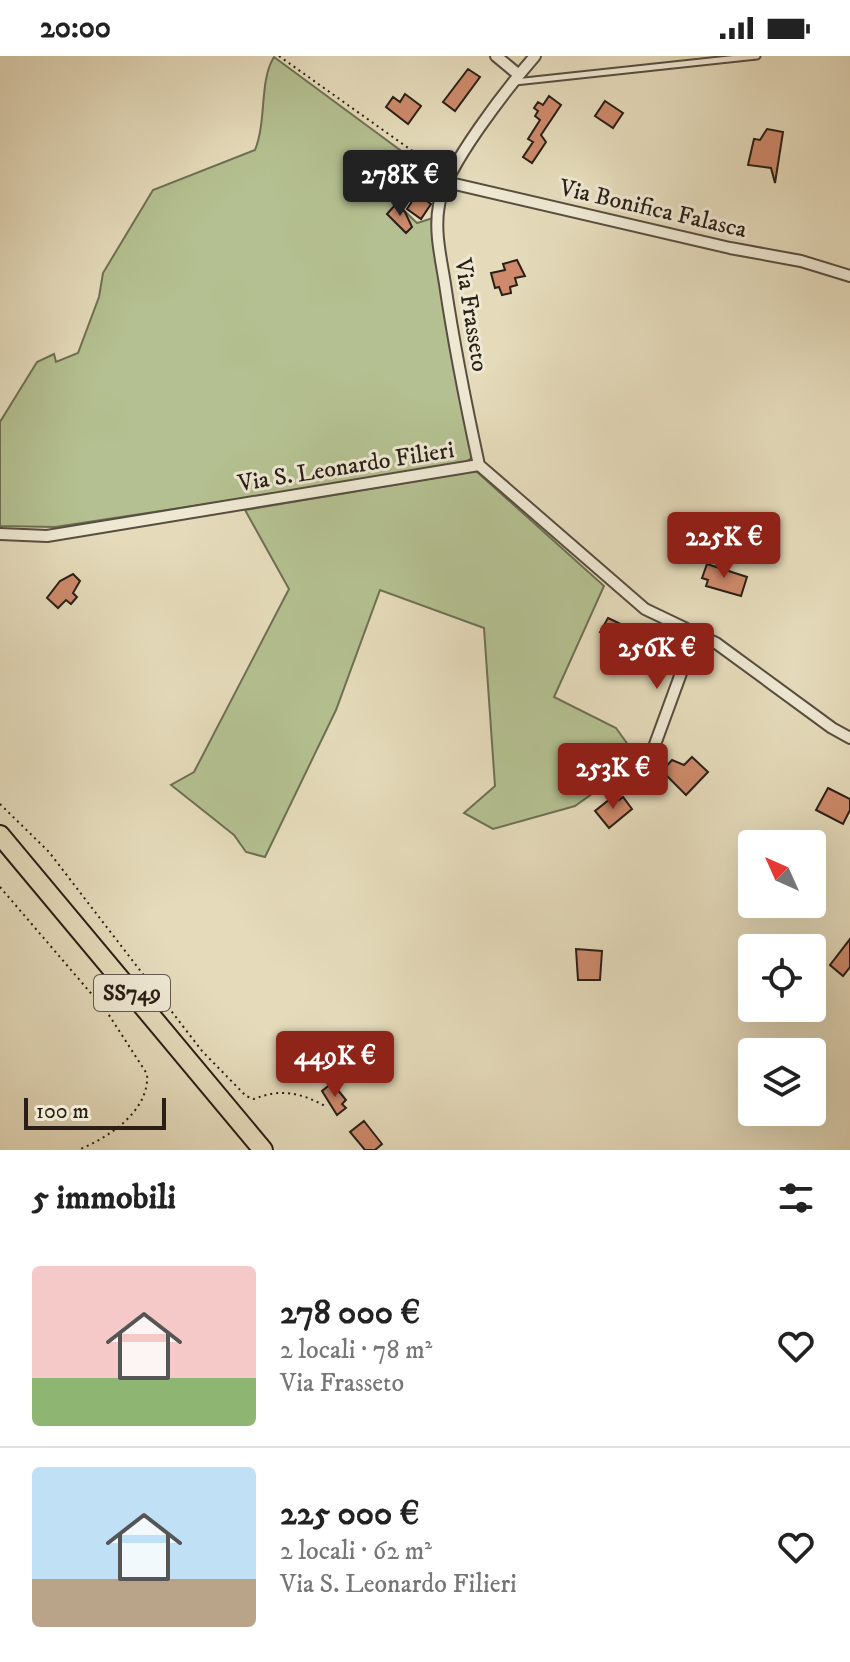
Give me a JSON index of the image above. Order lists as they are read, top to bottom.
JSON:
{
  "streets": {
    "highway": ["SS749"],
    "street": ["Via Bonifica Falasca", "Via Frasseto", "Via S. Leonardo Filieri"]
  },
  "crossings": [
    ["Via Bonifica Falasca", "Via Frasseto"],
    ["Via Frasseto", "Via S. Leonardo Filieri"]
  ],
  "scale_bar": "100 m",
  "north": "top left",
  "page": {
    "status": "20:00",
    "price": [
      "278K €",
      "225K €",
      "256K €",
      "253K €",
      "449K €"
    ],
    "scale": "100 m",
    "heading": "5 immobili",
    "list": [
      {
        "name": "278 000 €",
        "note": "2 locali · 78 m² · Via Frasseto"
      },
      {
        "name": "225 000 €",
        "note": "2 locali · 62 m² · Via S. Leonardo Filieri"
      }
    ]
  }
}
